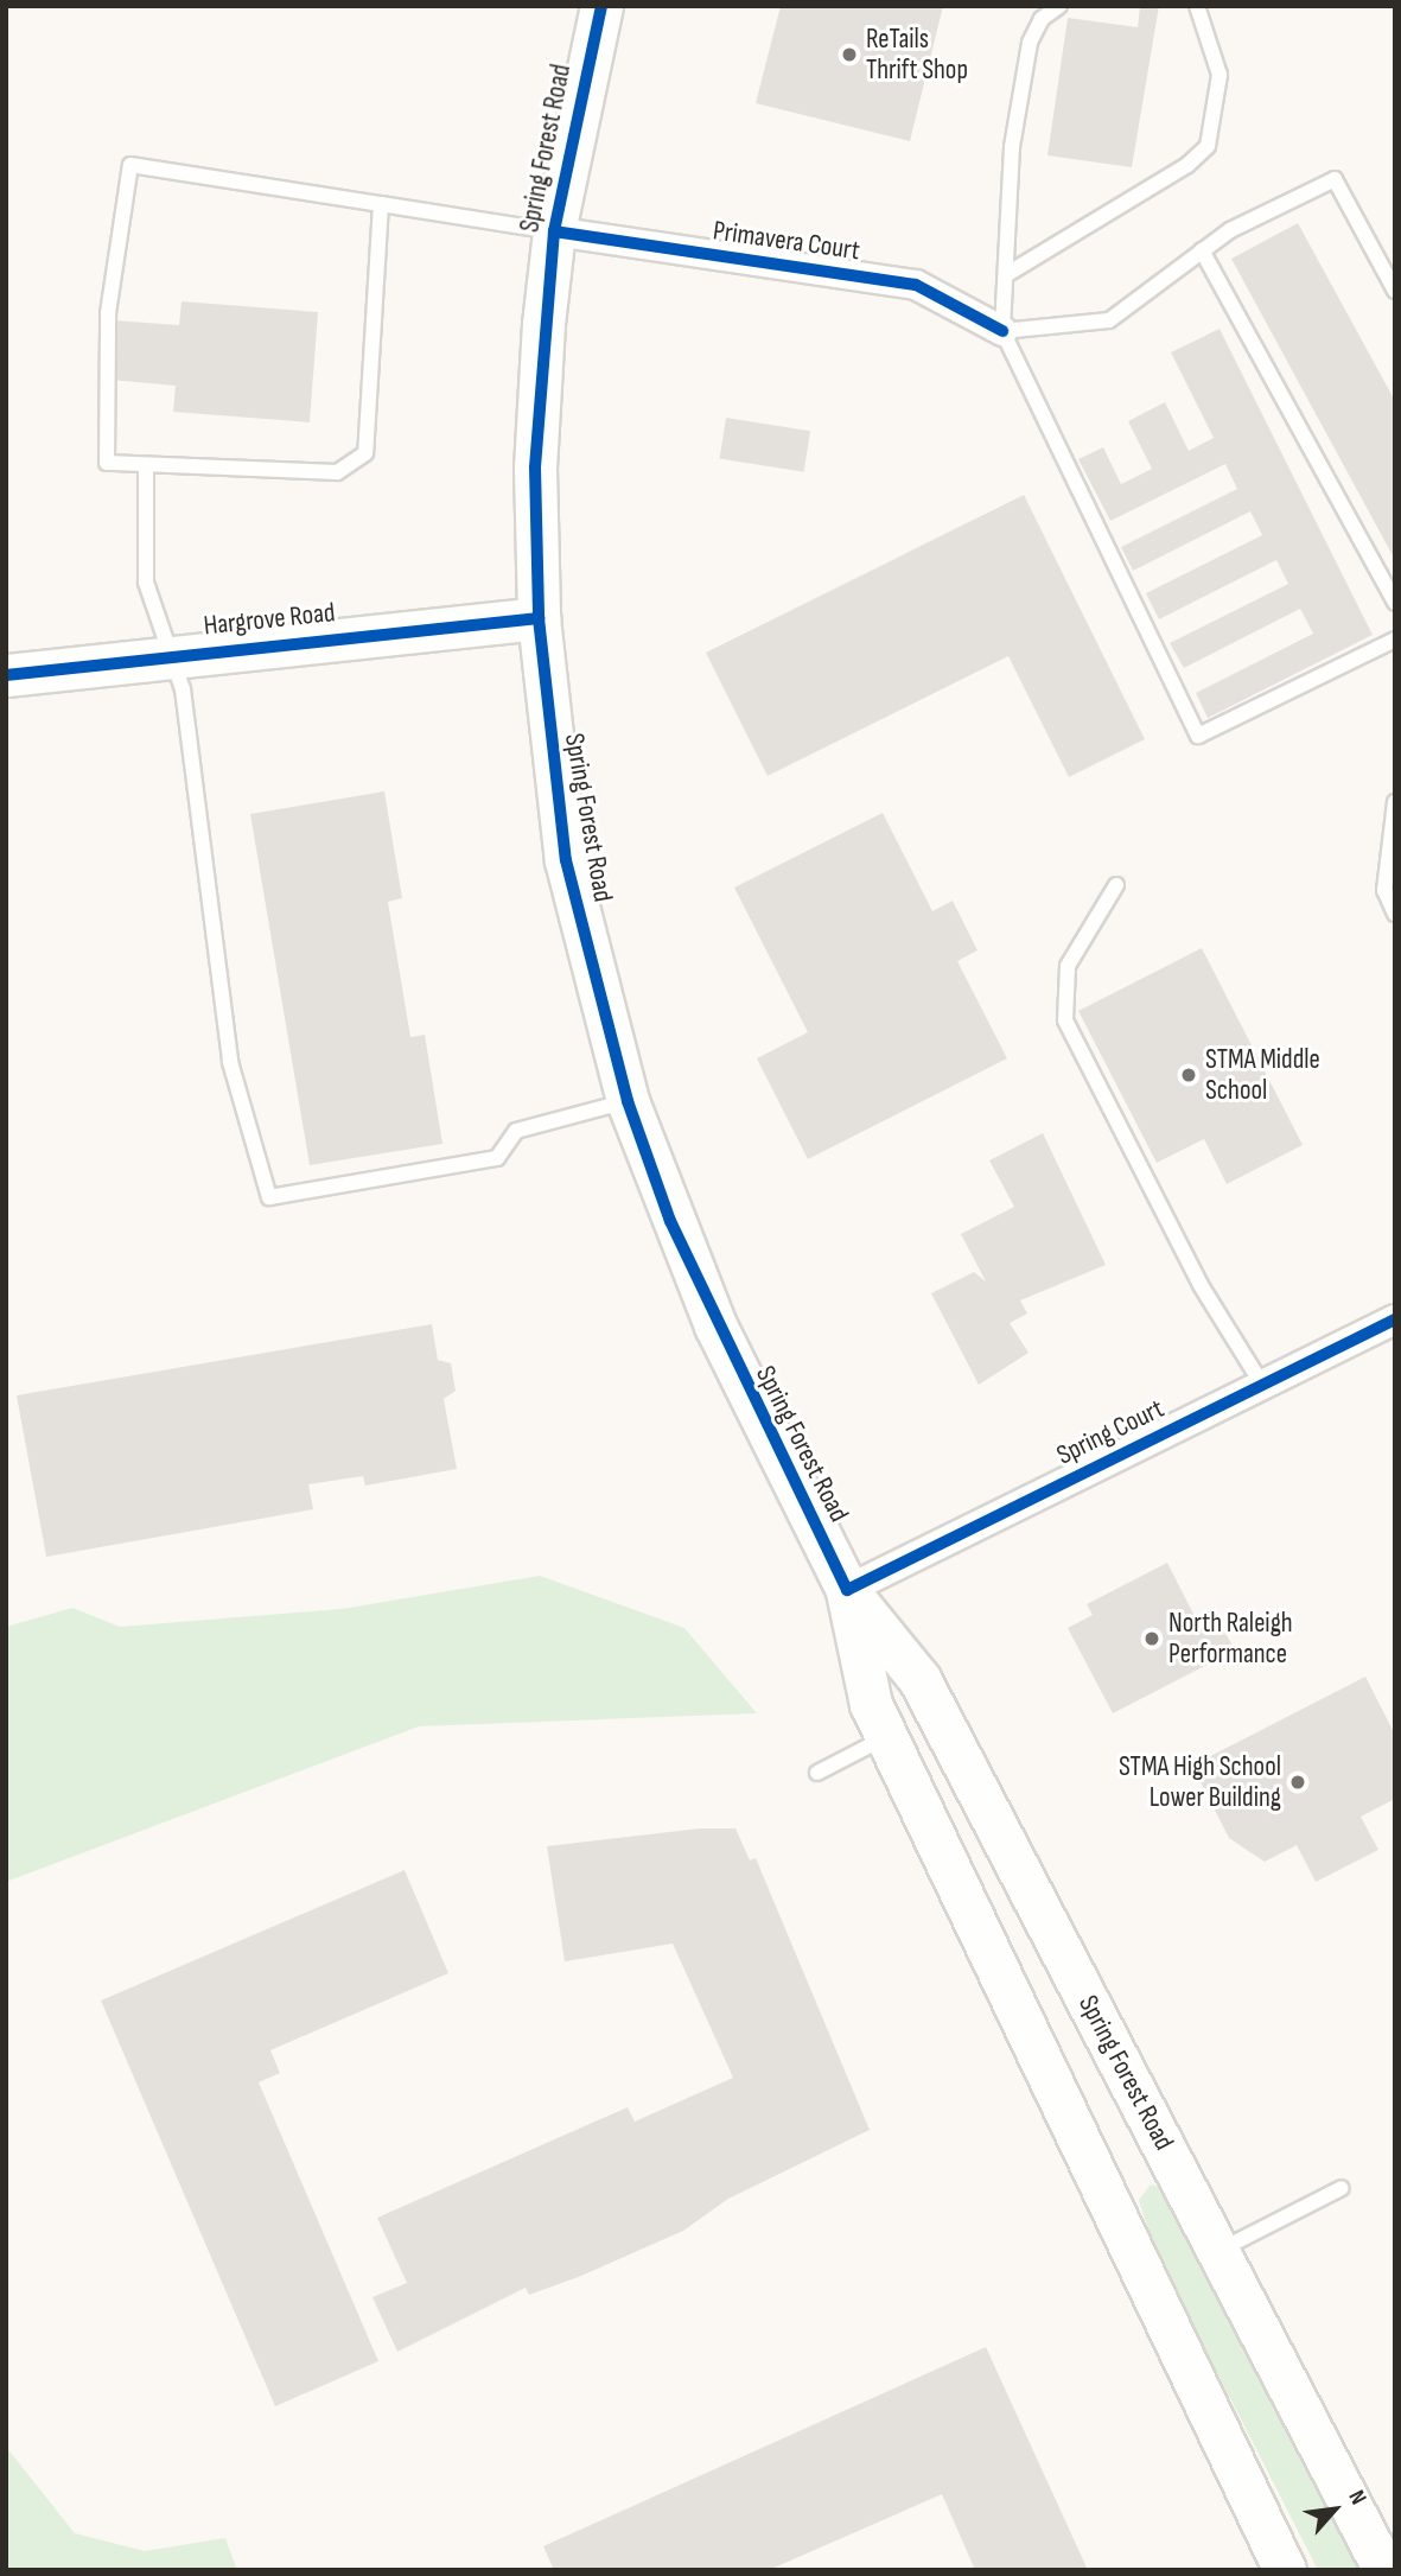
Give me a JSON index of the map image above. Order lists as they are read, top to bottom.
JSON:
{
  "streets": {
    "main road": ["Spring Forest Road", "Hargrove Road"],
    "street": ["Primavera Court", "Spring Court"]
  },
  "crossings": [
    ["Spring Forest Road", "Primavera Court"],
    ["Spring Forest Road", "Hargrove Road"],
    ["Spring Forest Road", "Spring Court"]
  ],
  "places": [
    "ReTails Thrift Shop",
    "STMA Middle School",
    "North Raleigh Performance",
    "STMA High School Lower Building"
  ],
  "north": "top right"
}
